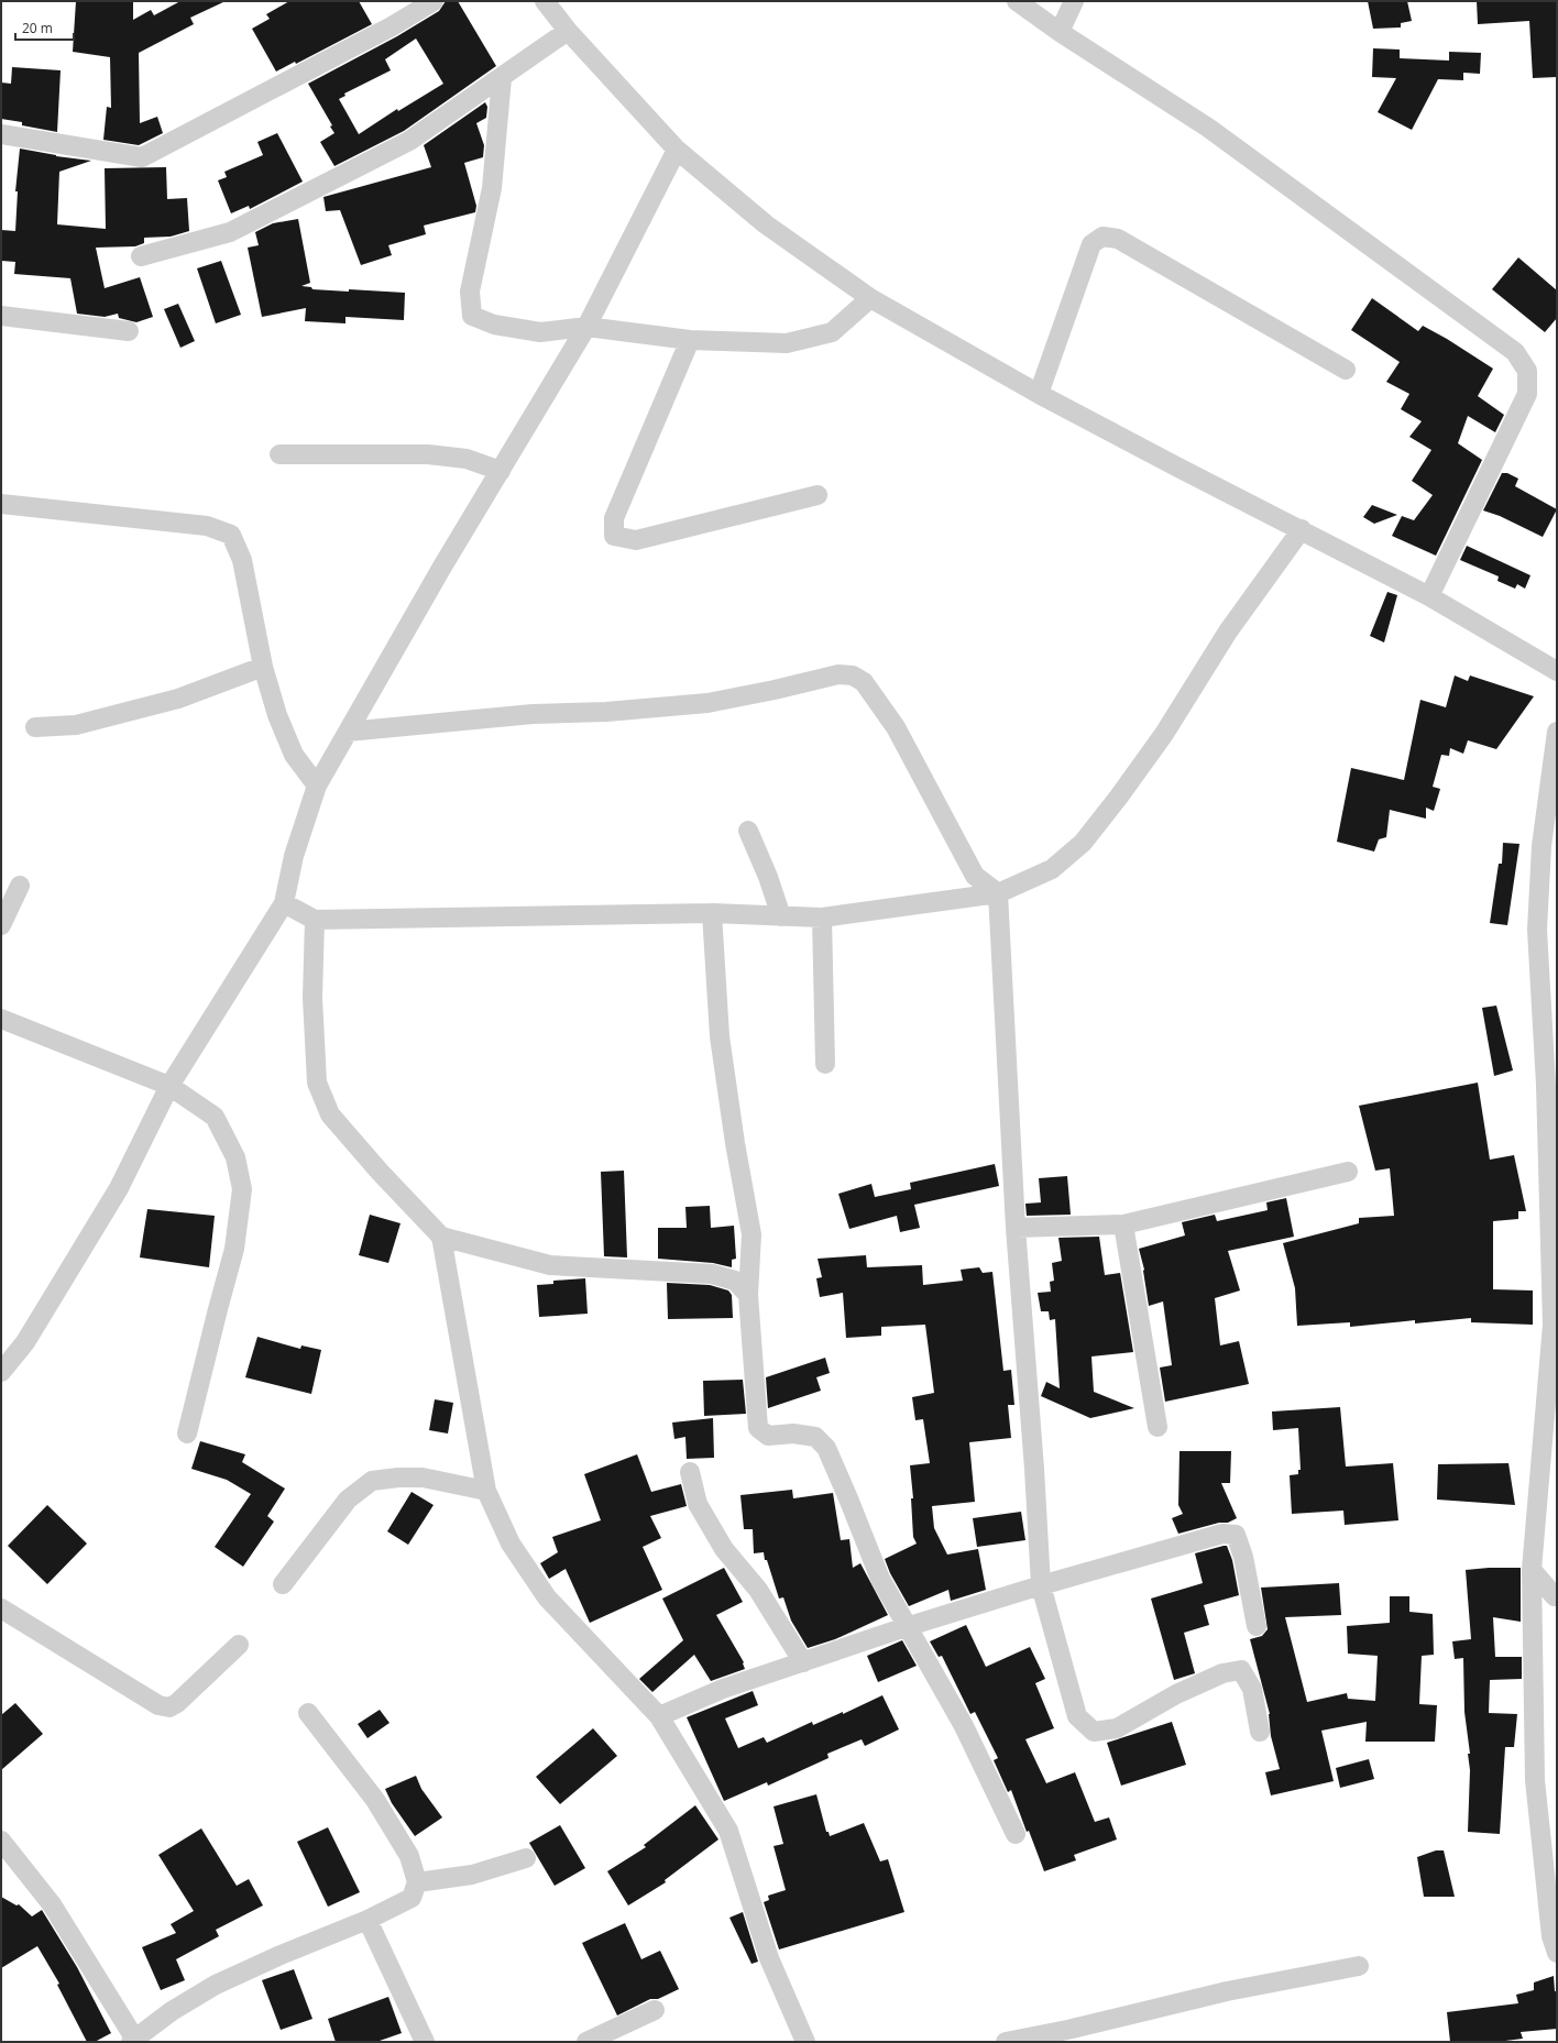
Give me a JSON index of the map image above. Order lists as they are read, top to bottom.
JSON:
{
  "scale_bar": "20 m"
}
